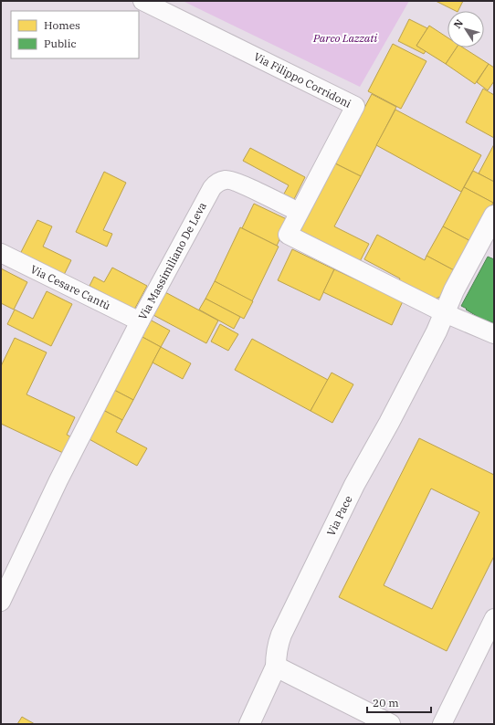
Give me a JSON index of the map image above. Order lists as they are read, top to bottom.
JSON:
{
  "streets": {
    "street": [
      "Via Filippo Corridoni",
      "Via Massimiliano De Leva",
      "Via Cesare Cantù",
      "Via Pace"
    ]
  },
  "crossings": [
    ["Via Filippo Corridoni", "Via Massimiliano De Leva"],
    ["Via Massimiliano De Leva", "Via Cesare Cantù"]
  ],
  "parks": ["Parco Lazzati"],
  "legend": ["Homes", "Public"],
  "scale_bar": "20 m",
  "north": "top left"
}
